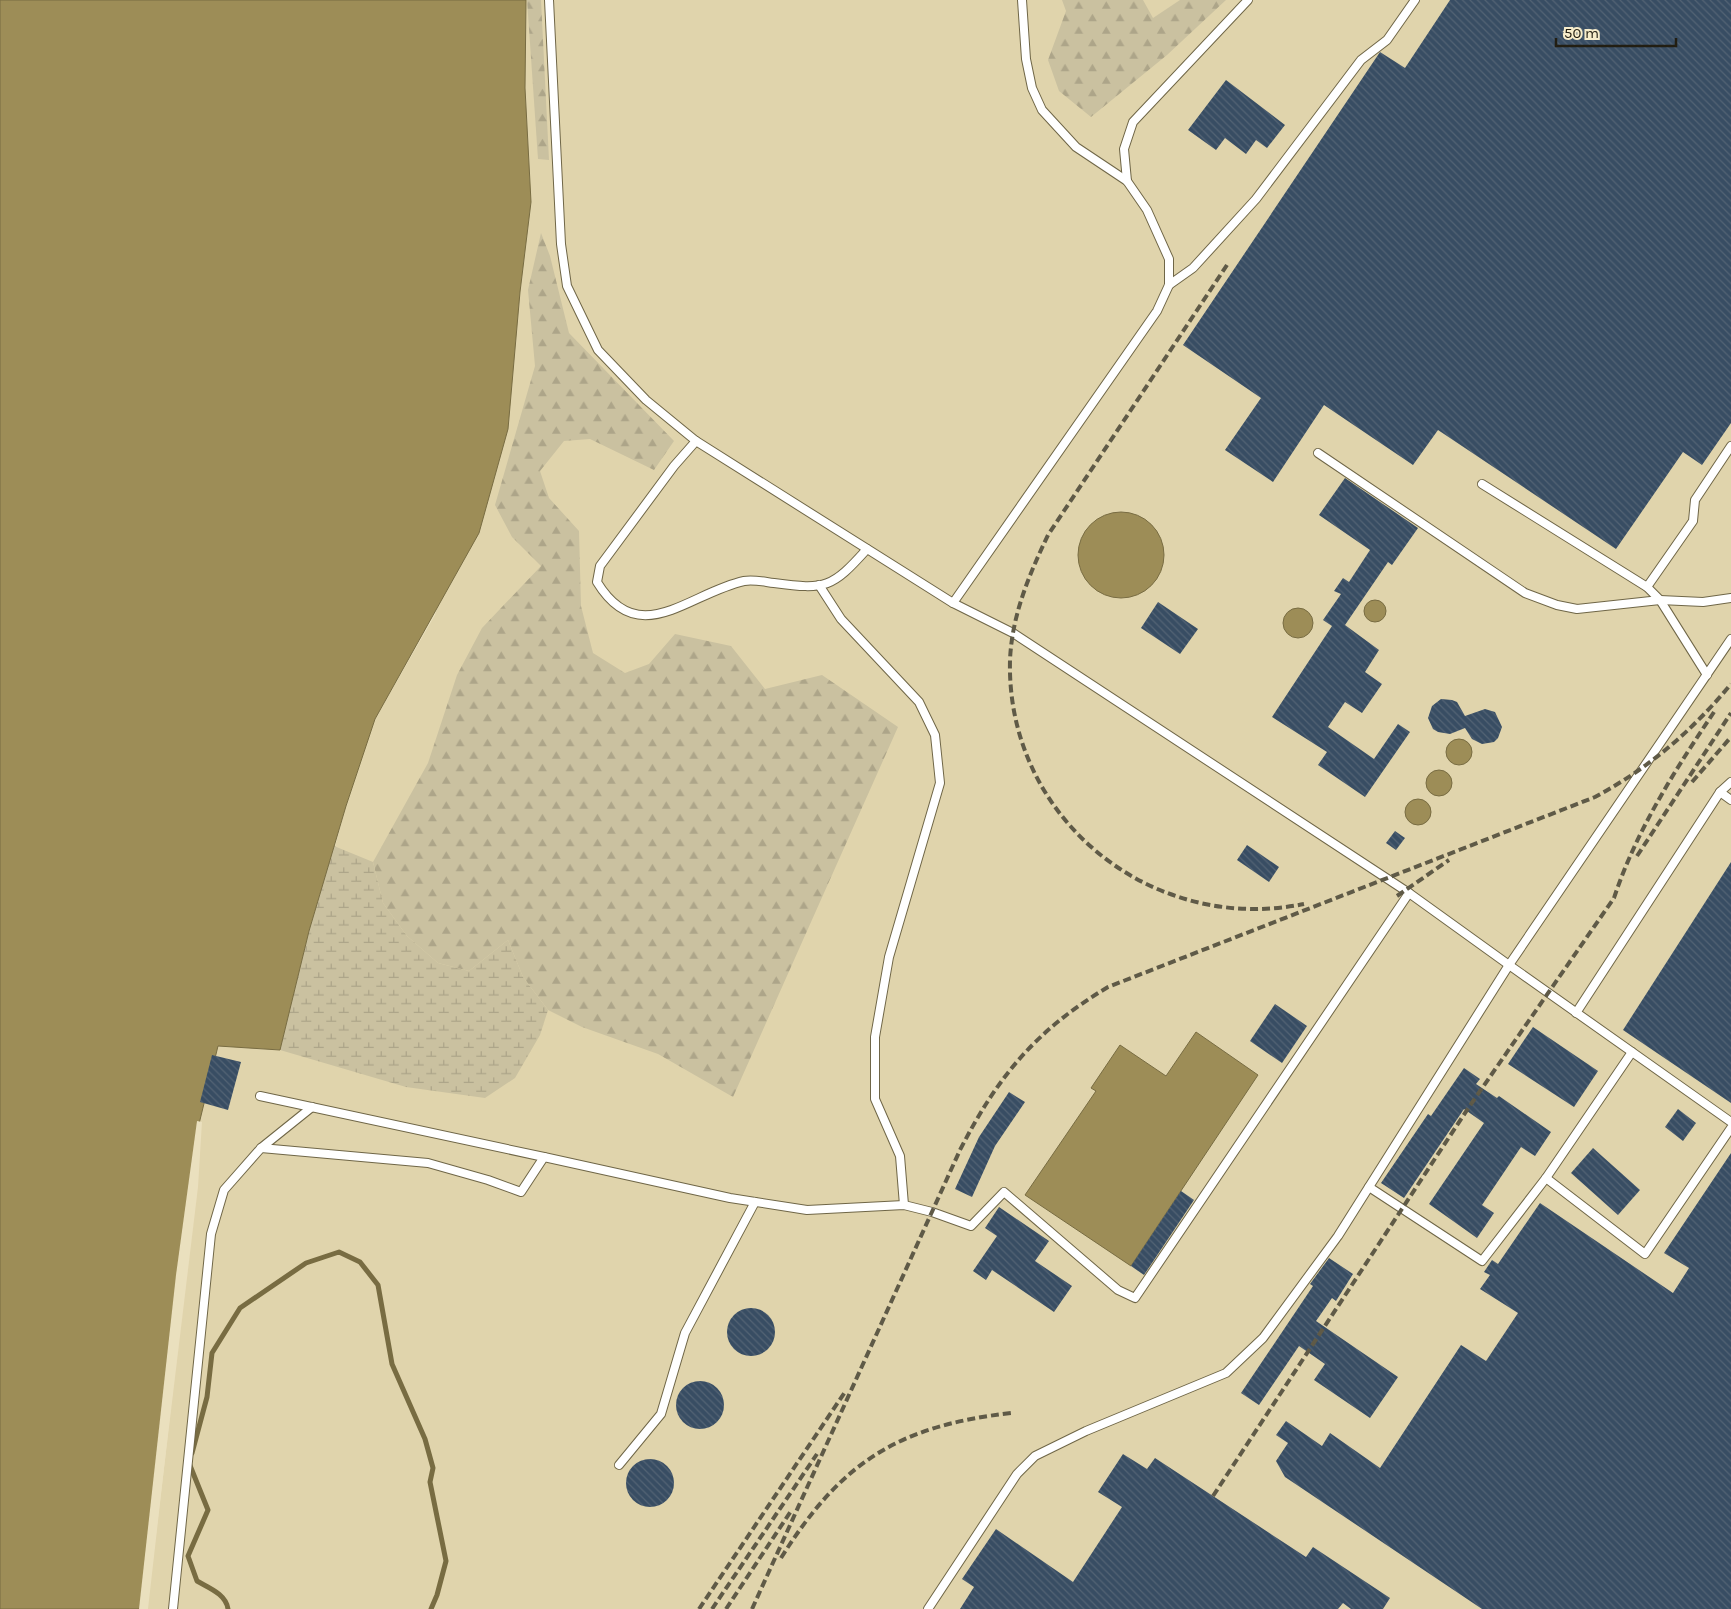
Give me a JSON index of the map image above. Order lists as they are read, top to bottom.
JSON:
{
  "scale_bar": "50 m"
}
